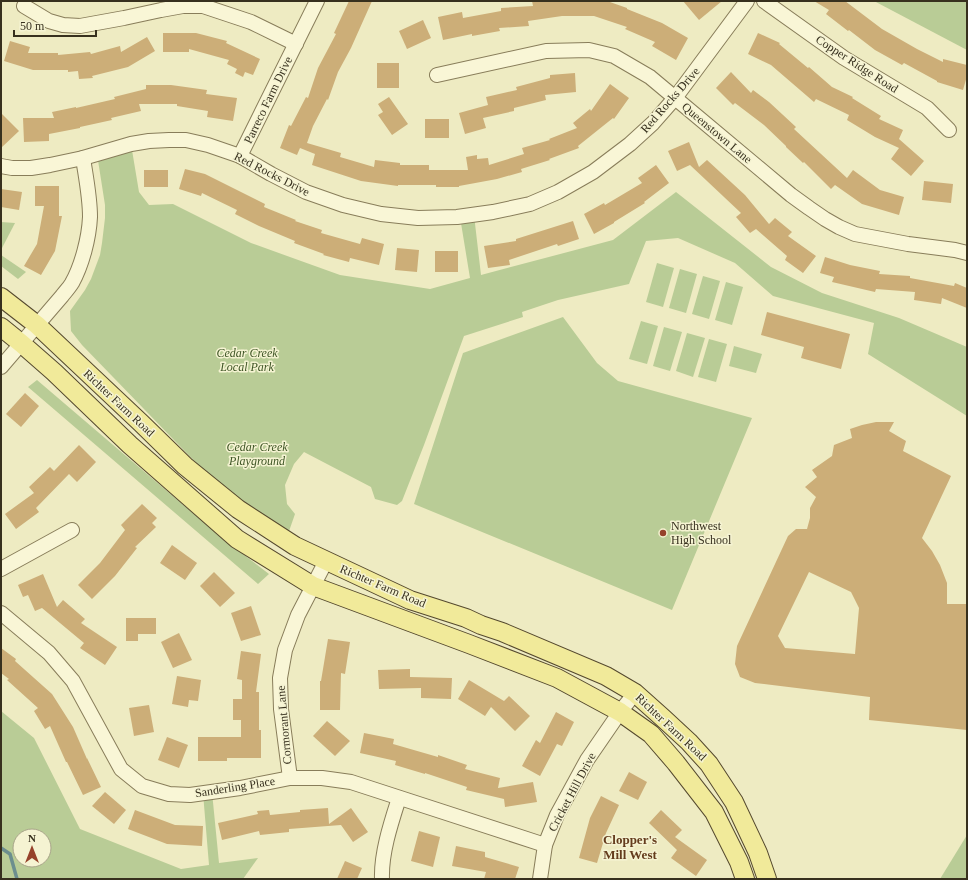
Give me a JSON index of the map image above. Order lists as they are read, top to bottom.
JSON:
{
  "streets": {
    "main road": ["Richter Farm Road"],
    "street": [
      "Copper Ridge Road",
      "Parreco Farm Drive",
      "Red Rocks Drive",
      "Queenstown Lane",
      "Cormorant Lane",
      "Sanderling Place",
      "Cricket Hill Drive"
    ]
  },
  "crossings": [
    ["Parreco Farm Drive", "Red Rocks Drive"],
    ["Red Rocks Drive", "Queenstown Lane"],
    ["Richter Farm Road", "Cormorant Lane"],
    ["Richter Farm Road", "Cricket Hill Drive"],
    ["Cormorant Lane", "Sanderling Place"],
    ["Sanderling Place", "Cricket Hill Drive"]
  ],
  "districts": ["Clopper's Mill West"],
  "parks": ["Cedar Creek Local Park", "Cedar Creek Playground"],
  "places": ["Northwest High School"],
  "scale_bar": "50 m",
  "north": "top"
}
